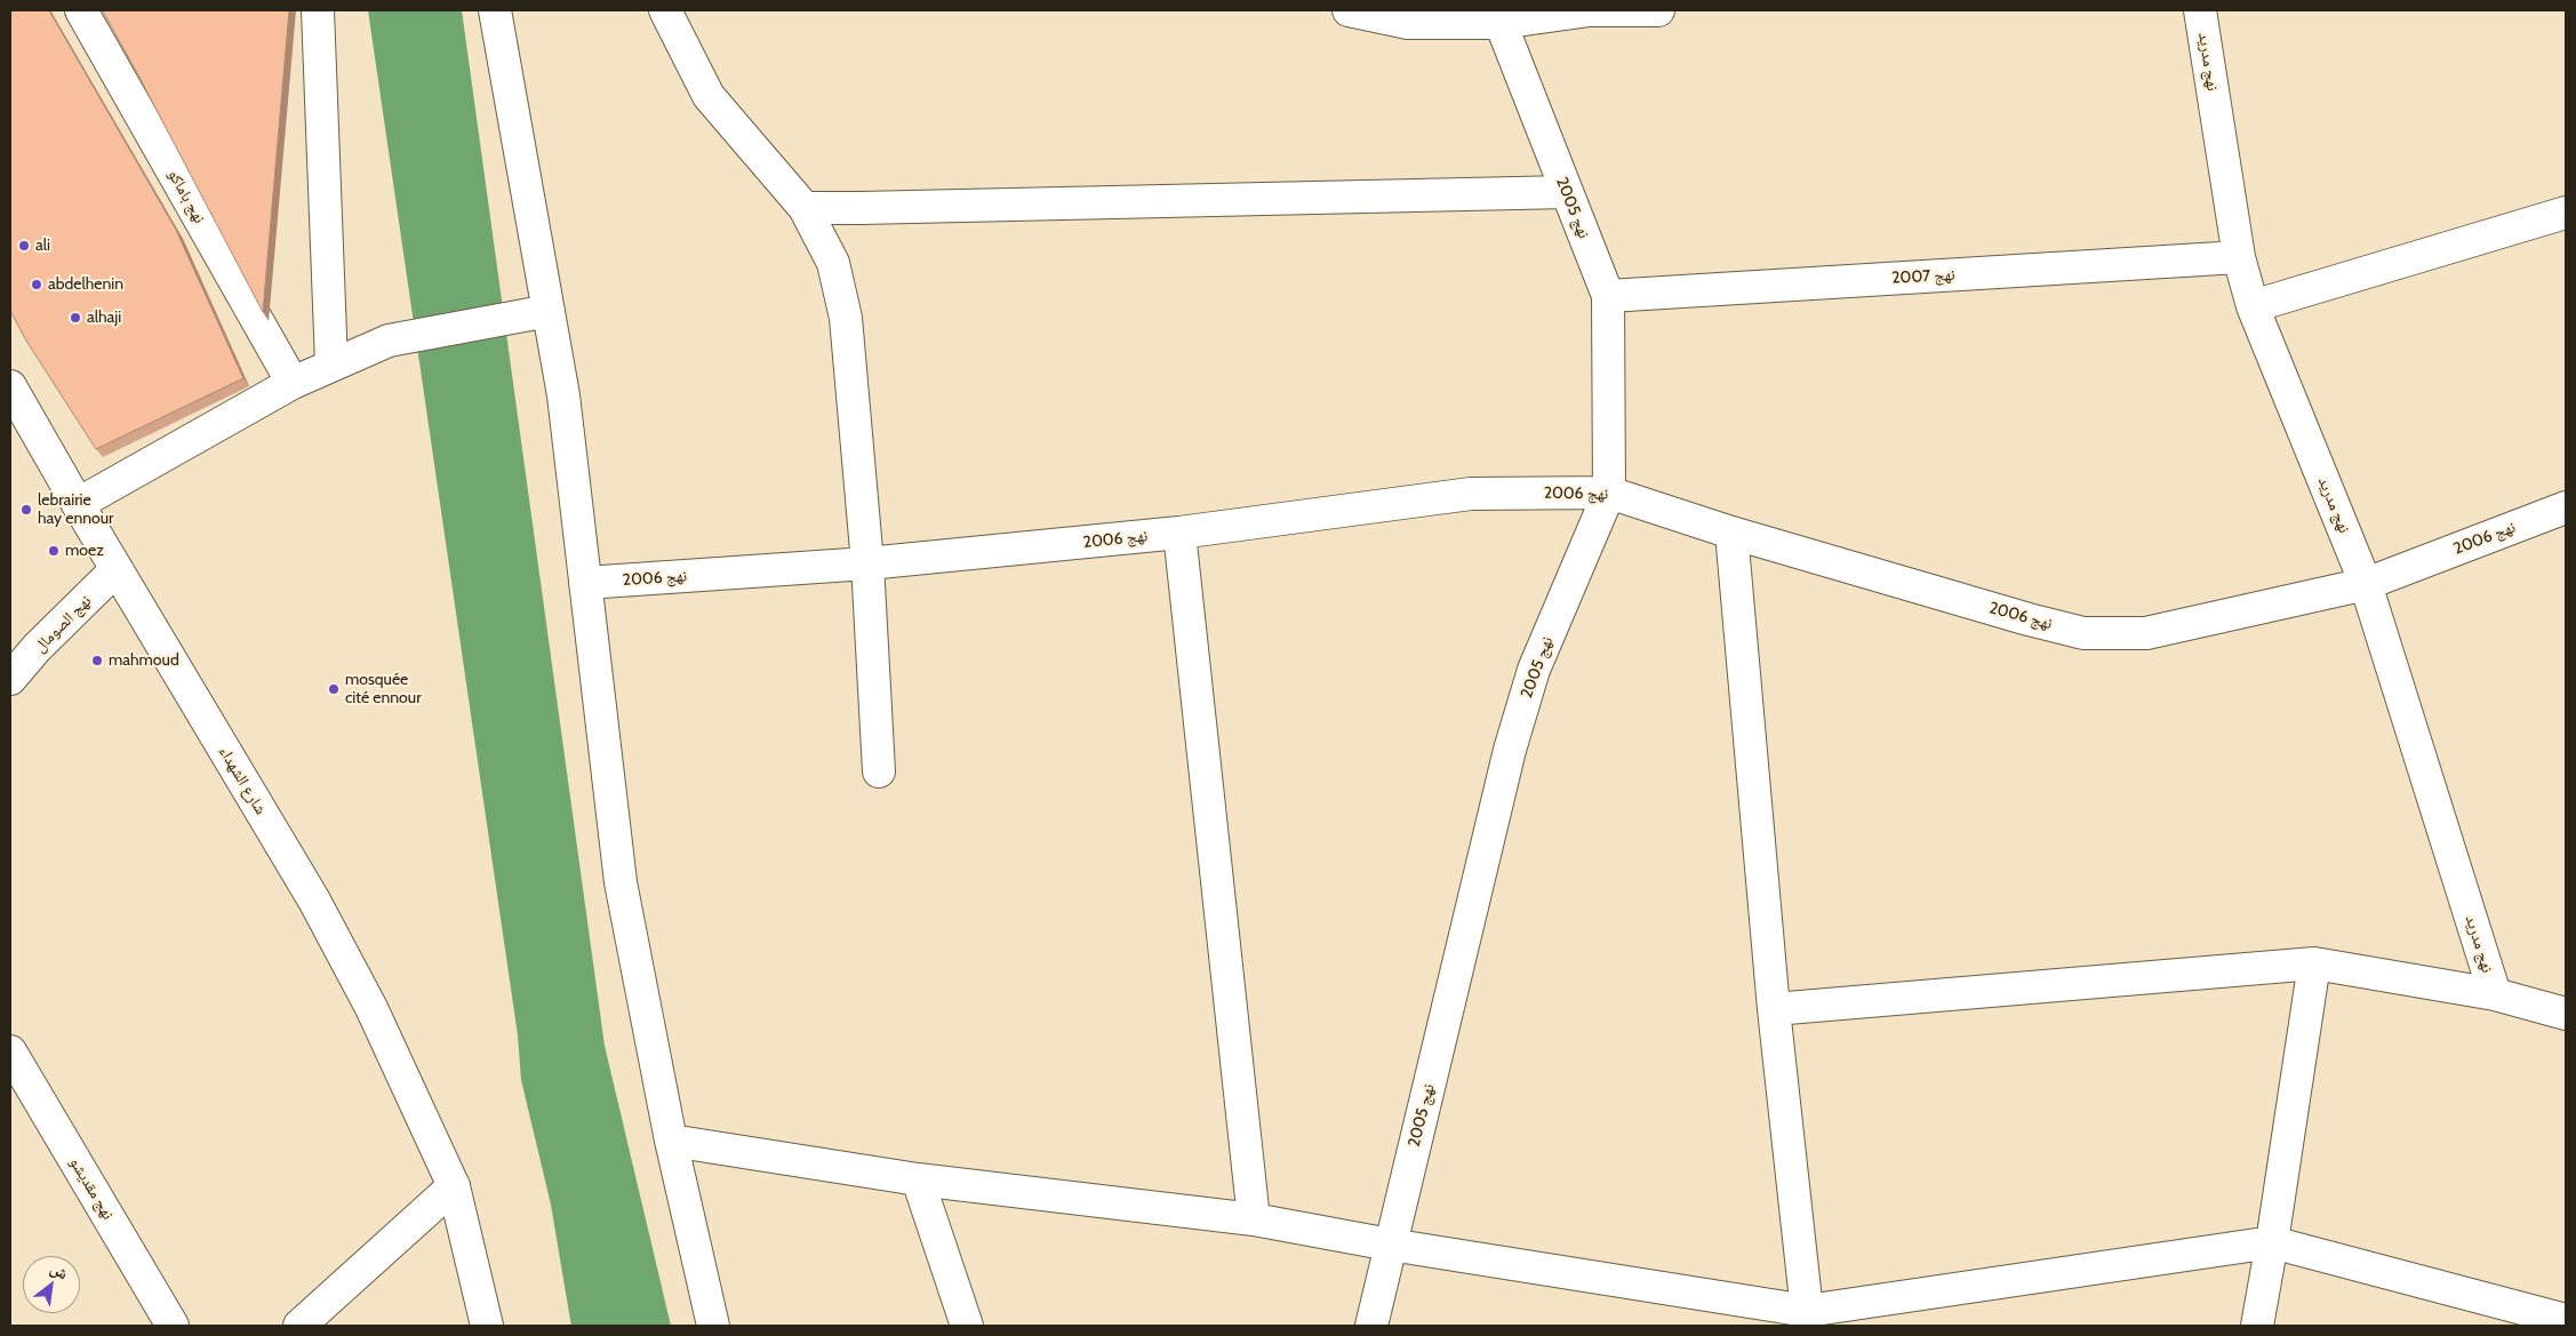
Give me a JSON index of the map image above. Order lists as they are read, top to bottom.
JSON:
{
  "streets": {
    "street": [
      "نهج مدريد",
      "نهج باماكو",
      "نهج 2005",
      "نهج 2007",
      "نهج 2006",
      "نهج الصومال",
      "شارع الشهداء",
      "نهج مقديشو"
    ]
  },
  "crossings": [
    ["نهج مدريد", "نهج 2007"],
    ["نهج مدريد", "نهج 2006"],
    ["نهج 2005", "نهج 2007"],
    ["نهج 2005", "نهج 2006"],
    ["نهج الصومال", "شارع الشهداء"]
  ],
  "places": [
    "ali",
    "abdelhenin",
    "alhaji",
    "lebrairie hay ennour",
    "moez",
    "mahmoud",
    "mosquée cité ennour"
  ],
  "north": "top right"
}
